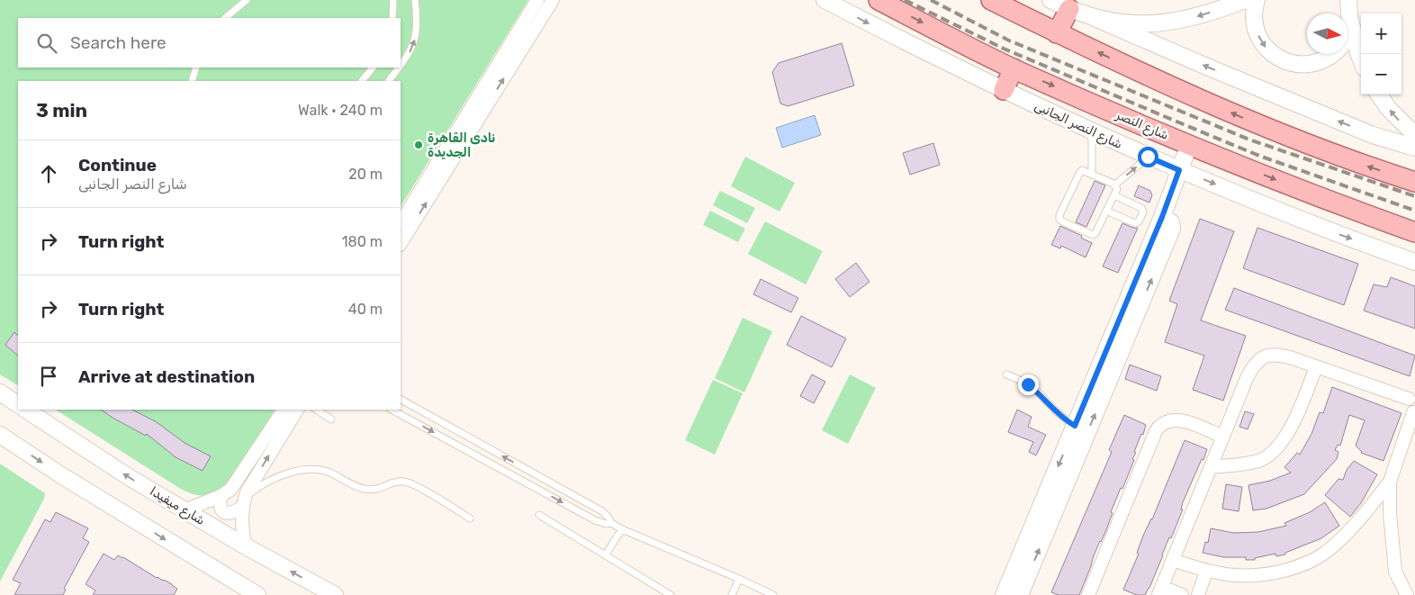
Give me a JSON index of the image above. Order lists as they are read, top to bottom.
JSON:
{
  "streets": {
    "main road": ["شارع النصر"],
    "street": ["شارع النصر الجانبى", "شارع ميفيدا"]
  },
  "places": ["نادى القاهرة الجديدة"],
  "north": "right",
  "page": {
    "map_buttons": ["+", "−"],
    "search": "Search here",
    "heading": ["3 min", "Walk · 240 m"],
    "list": [
      ["Continue", "شارع النصر الجانبى", "20 m"],
      ["Turn right", "180 m"],
      ["Turn right", "40 m"],
      "Arrive at destination"
    ]
  }
}
